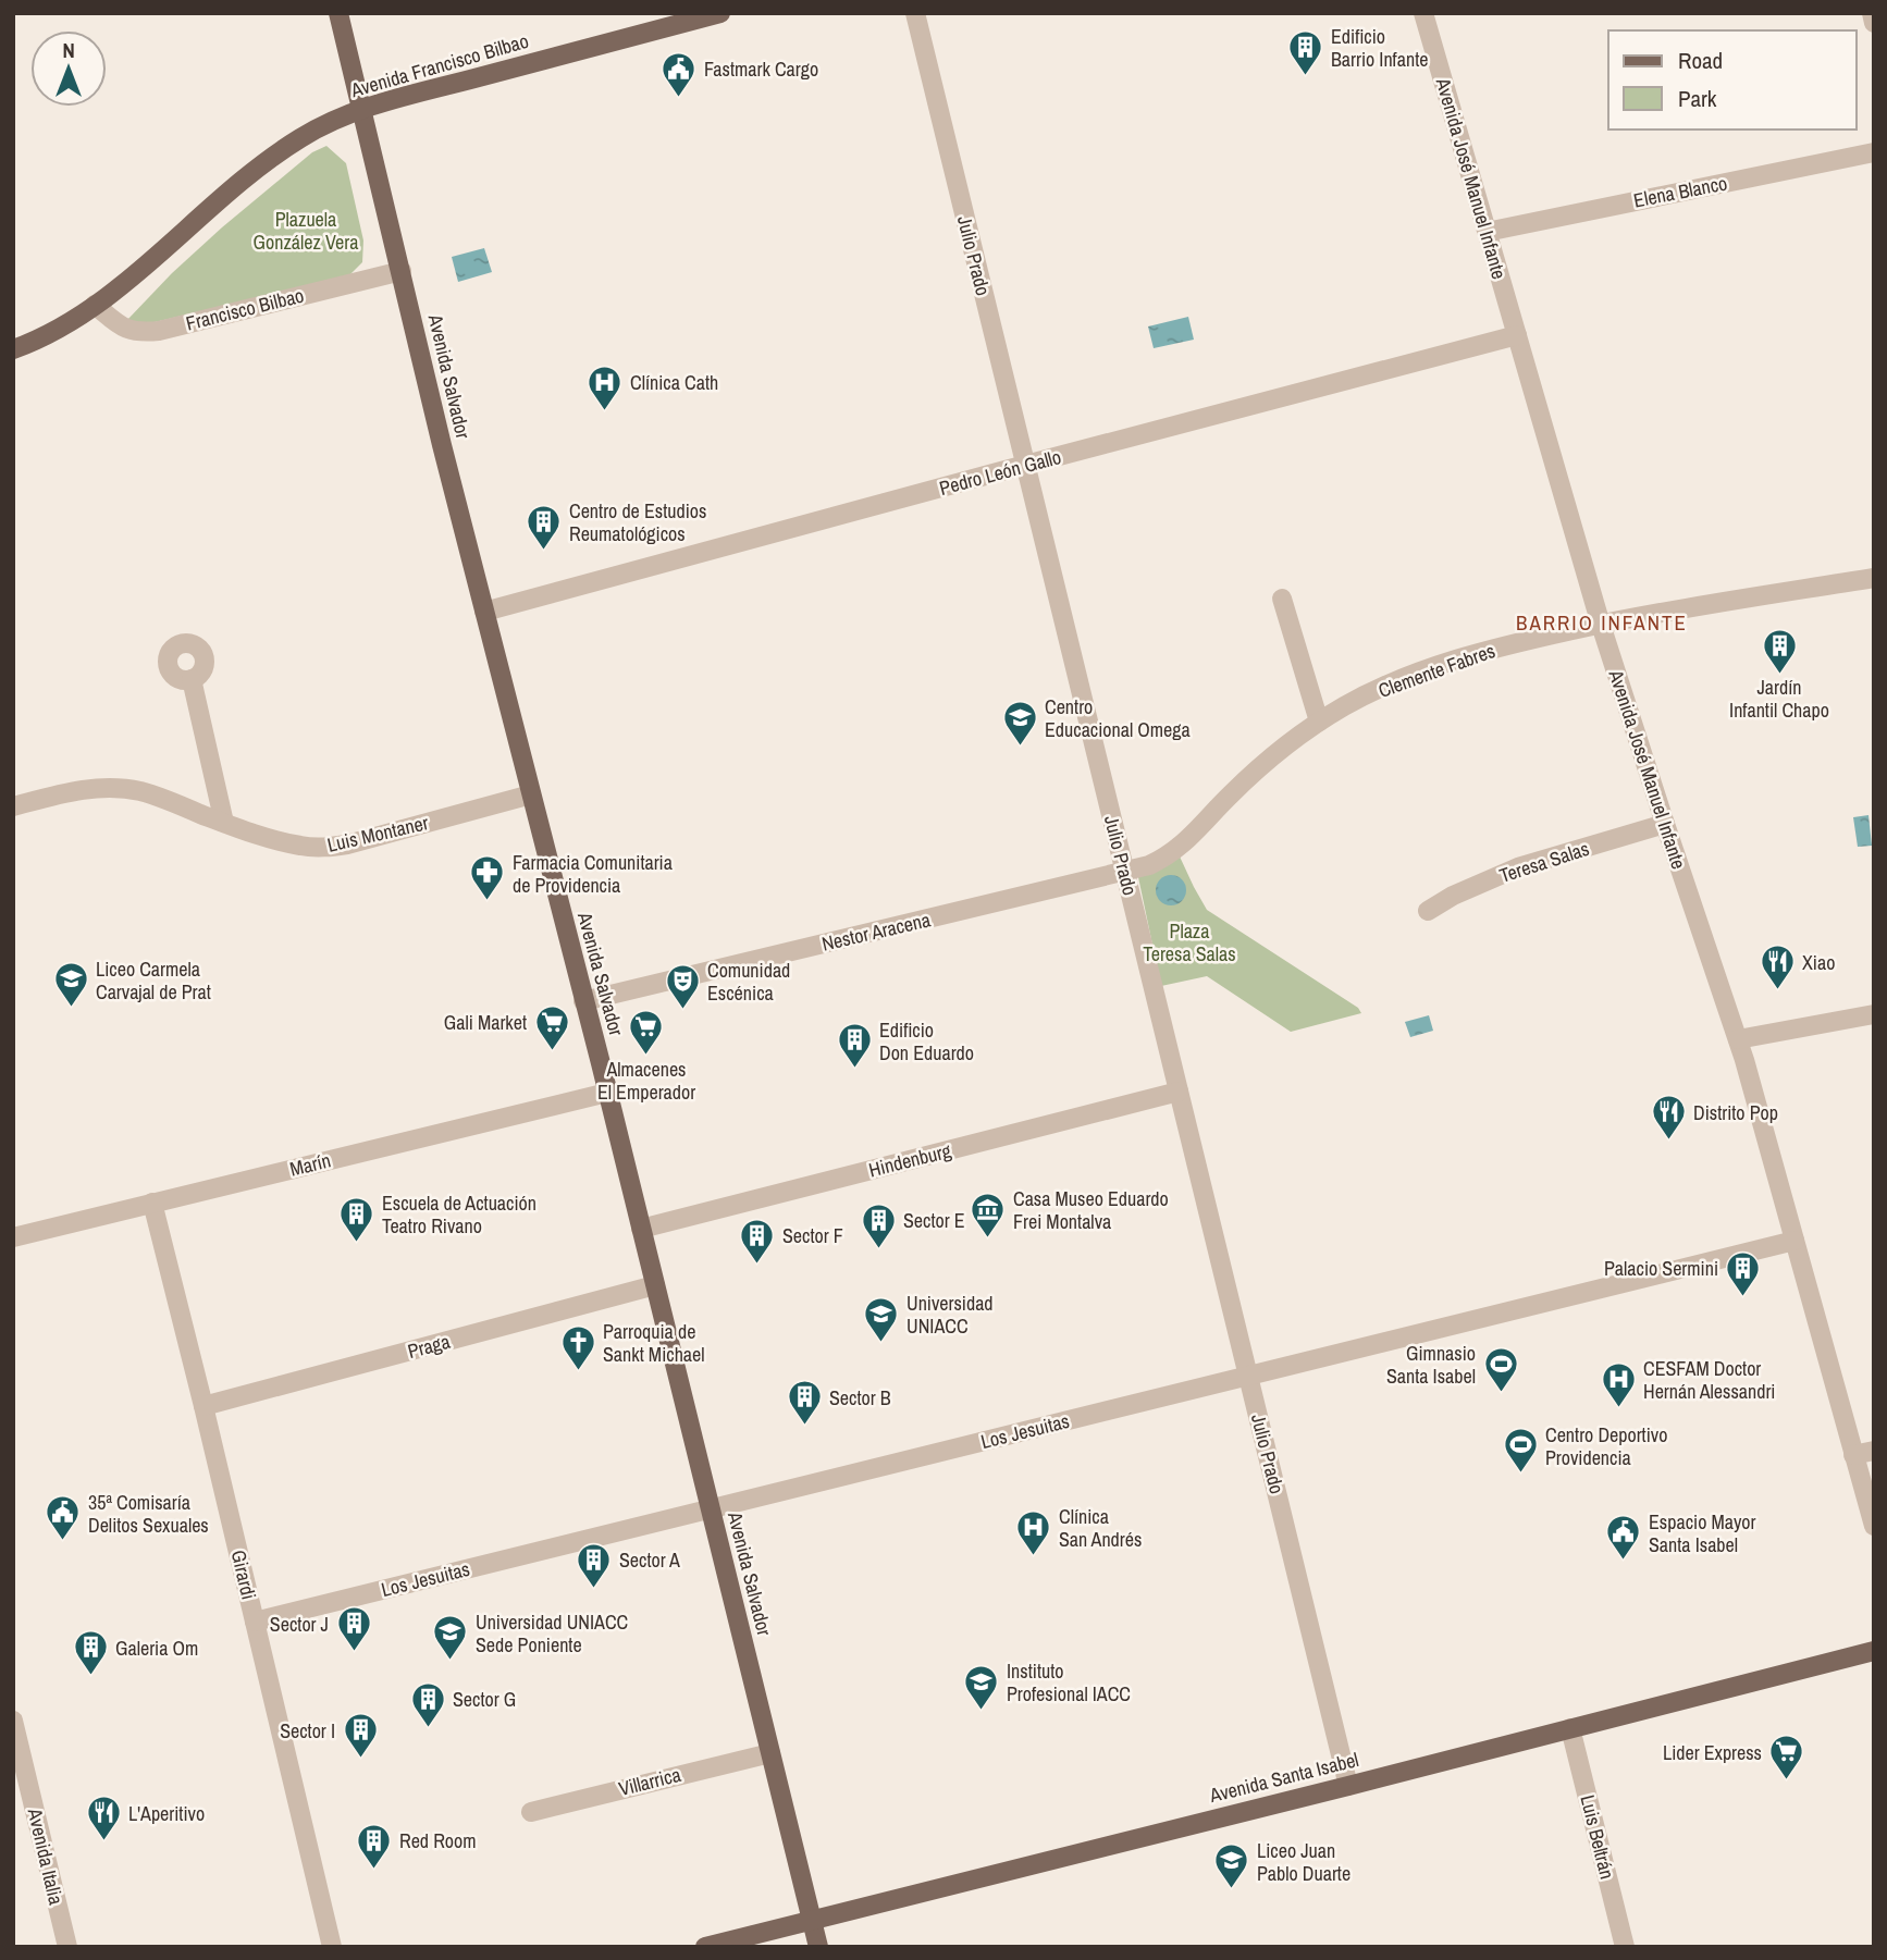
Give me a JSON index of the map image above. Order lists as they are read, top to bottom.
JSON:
{
  "streets": {
    "main road": ["Avenida Francisco Bilbao", "Avenida Salvador", "Avenida Santa Isabel"],
    "street": [
      "Avenida José Manuel Infante",
      "Elena Blanco",
      "Julio Prado",
      "Francisco Bilbao",
      "Pedro León Gallo",
      "Clemente Fabres",
      "Luis Montaner",
      "Teresa Salas",
      "Nestor Aracena",
      "Hindenburg",
      "Marín",
      "Praga",
      "Los Jesuitas",
      "Girardi",
      "Villarrica",
      "Luis Beltrán",
      "Avenida Italia"
    ]
  },
  "crossings": [
    ["Avenida Francisco Bilbao", "Francisco Bilbao"],
    ["Avenida Francisco Bilbao", "Avenida Salvador"],
    ["Avenida José Manuel Infante", "Elena Blanco"],
    ["Avenida José Manuel Infante", "Pedro León Gallo"],
    ["Avenida José Manuel Infante", "Clemente Fabres"],
    ["Avenida José Manuel Infante", "Teresa Salas"],
    ["Avenida José Manuel Infante", "Los Jesuitas"],
    ["Julio Prado", "Pedro León Gallo"],
    ["Julio Prado", "Clemente Fabres"],
    ["Julio Prado", "Nestor Aracena"],
    ["Julio Prado", "Hindenburg"],
    ["Julio Prado", "Los Jesuitas"],
    ["Julio Prado", "Avenida Santa Isabel"],
    ["Francisco Bilbao", "Avenida Salvador"],
    ["Avenida Salvador", "Pedro León Gallo"],
    ["Avenida Salvador", "Luis Montaner"],
    ["Avenida Salvador", "Nestor Aracena"],
    ["Avenida Salvador", "Hindenburg"],
    ["Avenida Salvador", "Marín"],
    ["Avenida Salvador", "Praga"],
    ["Avenida Salvador", "Los Jesuitas"],
    ["Avenida Salvador", "Avenida Santa Isabel"],
    ["Avenida Salvador", "Villarrica"],
    ["Clemente Fabres", "Nestor Aracena"],
    ["Marín", "Girardi"],
    ["Praga", "Girardi"],
    ["Los Jesuitas", "Girardi"],
    ["Avenida Santa Isabel", "Luis Beltrán"]
  ],
  "districts": ["BARRIO INFANTE"],
  "parks": ["Plazuela González Vera", "Plaza Teresa Salas"],
  "places": {
    "building": [
      "Edificio Barrio Infante",
      "Centro de Estudios Reumatológicos",
      "Jardín Infantil Chapo",
      "Edificio Don Eduardo",
      "Escuela de Actuación Teatro Rivano",
      "Sector E",
      "Sector F",
      "Palacio Sermini",
      "Sector B",
      "Sector A",
      "Sector J",
      "Galeria Om",
      "Sector G",
      "Sector I",
      "Red Room"
    ],
    "public building": ["Fastmark Cargo", "35ª Comisaría Delitos Sexuales", "Espacio Mayor Santa Isabel"],
    "hospital": ["Clínica Cath", "CESFAM Doctor Hernán Alessandri", "Clínica San Andrés"],
    "school or university": [
      "Centro Educacional Omega",
      "Liceo Carmela Carvajal de Prat",
      "Universidad UNIACC",
      "Universidad UNIACC Sede Poniente",
      "Instituto Profesional IACC",
      "Liceo Juan Pablo Duarte"
    ],
    "pharmacy": ["Farmacia Comunitaria de Providencia"],
    "restaurant": ["Xiao", "Distrito Pop", "L'Aperitivo"],
    "theatre": ["Comunidad Escénica"],
    "supermarket": ["Gali Market", "Almacenes El Emperador", "Lider Express"],
    "museum": ["Casa Museo Eduardo Frei Montalva"],
    "church": ["Parroquia de Sankt Michael"],
    "sports": ["Gimnasio Santa Isabel", "Centro Deportivo Providencia"]
  },
  "legend": ["Road", "Park"],
  "north": "top"
}
